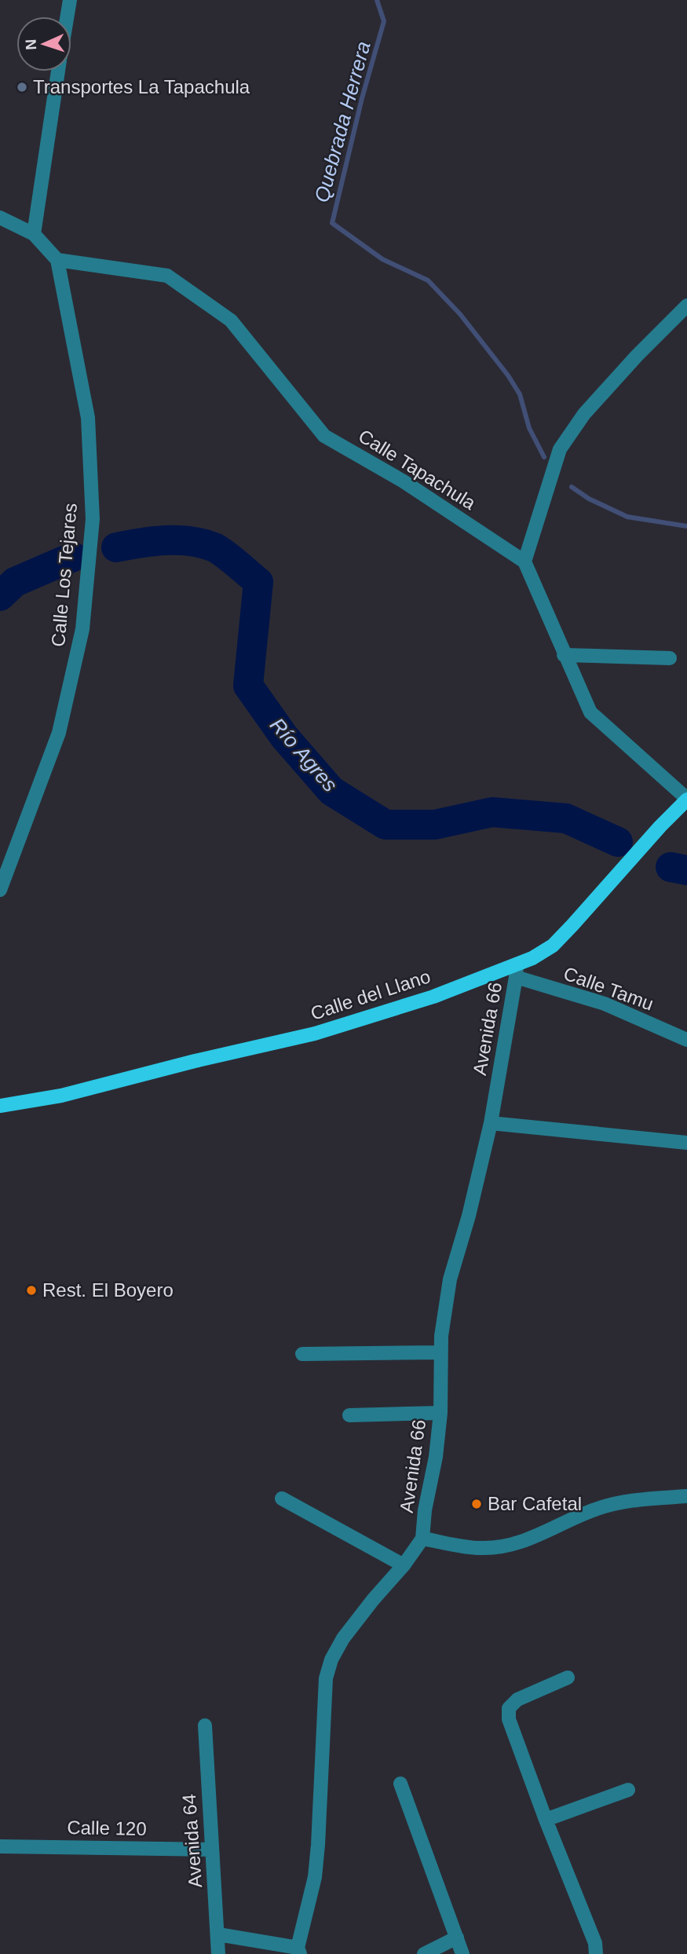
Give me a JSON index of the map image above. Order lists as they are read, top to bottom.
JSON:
{
  "streets": {
    "main road": ["Calle del Llano"],
    "street": [
      "Calle Tapachula",
      "Calle Los Tejares",
      "Calle Tamu",
      "Avenida 66",
      "Calle 120",
      "Avenida 64"
    ]
  },
  "crossings": [
    ["Calle Tapachula", "Calle Los Tejares"],
    ["Calle Tamu", "Calle del Llano"],
    ["Calle Tamu", "Avenida 66"],
    ["Calle del Llano", "Avenida 66"],
    ["Calle 120", "Avenida 64"]
  ],
  "water": ["Quebrada Herrera", "Río Agres"],
  "places": ["Transportes La Tapachula", "Rest. El Boyero", "Bar Cafetal"],
  "north": "left"
}
